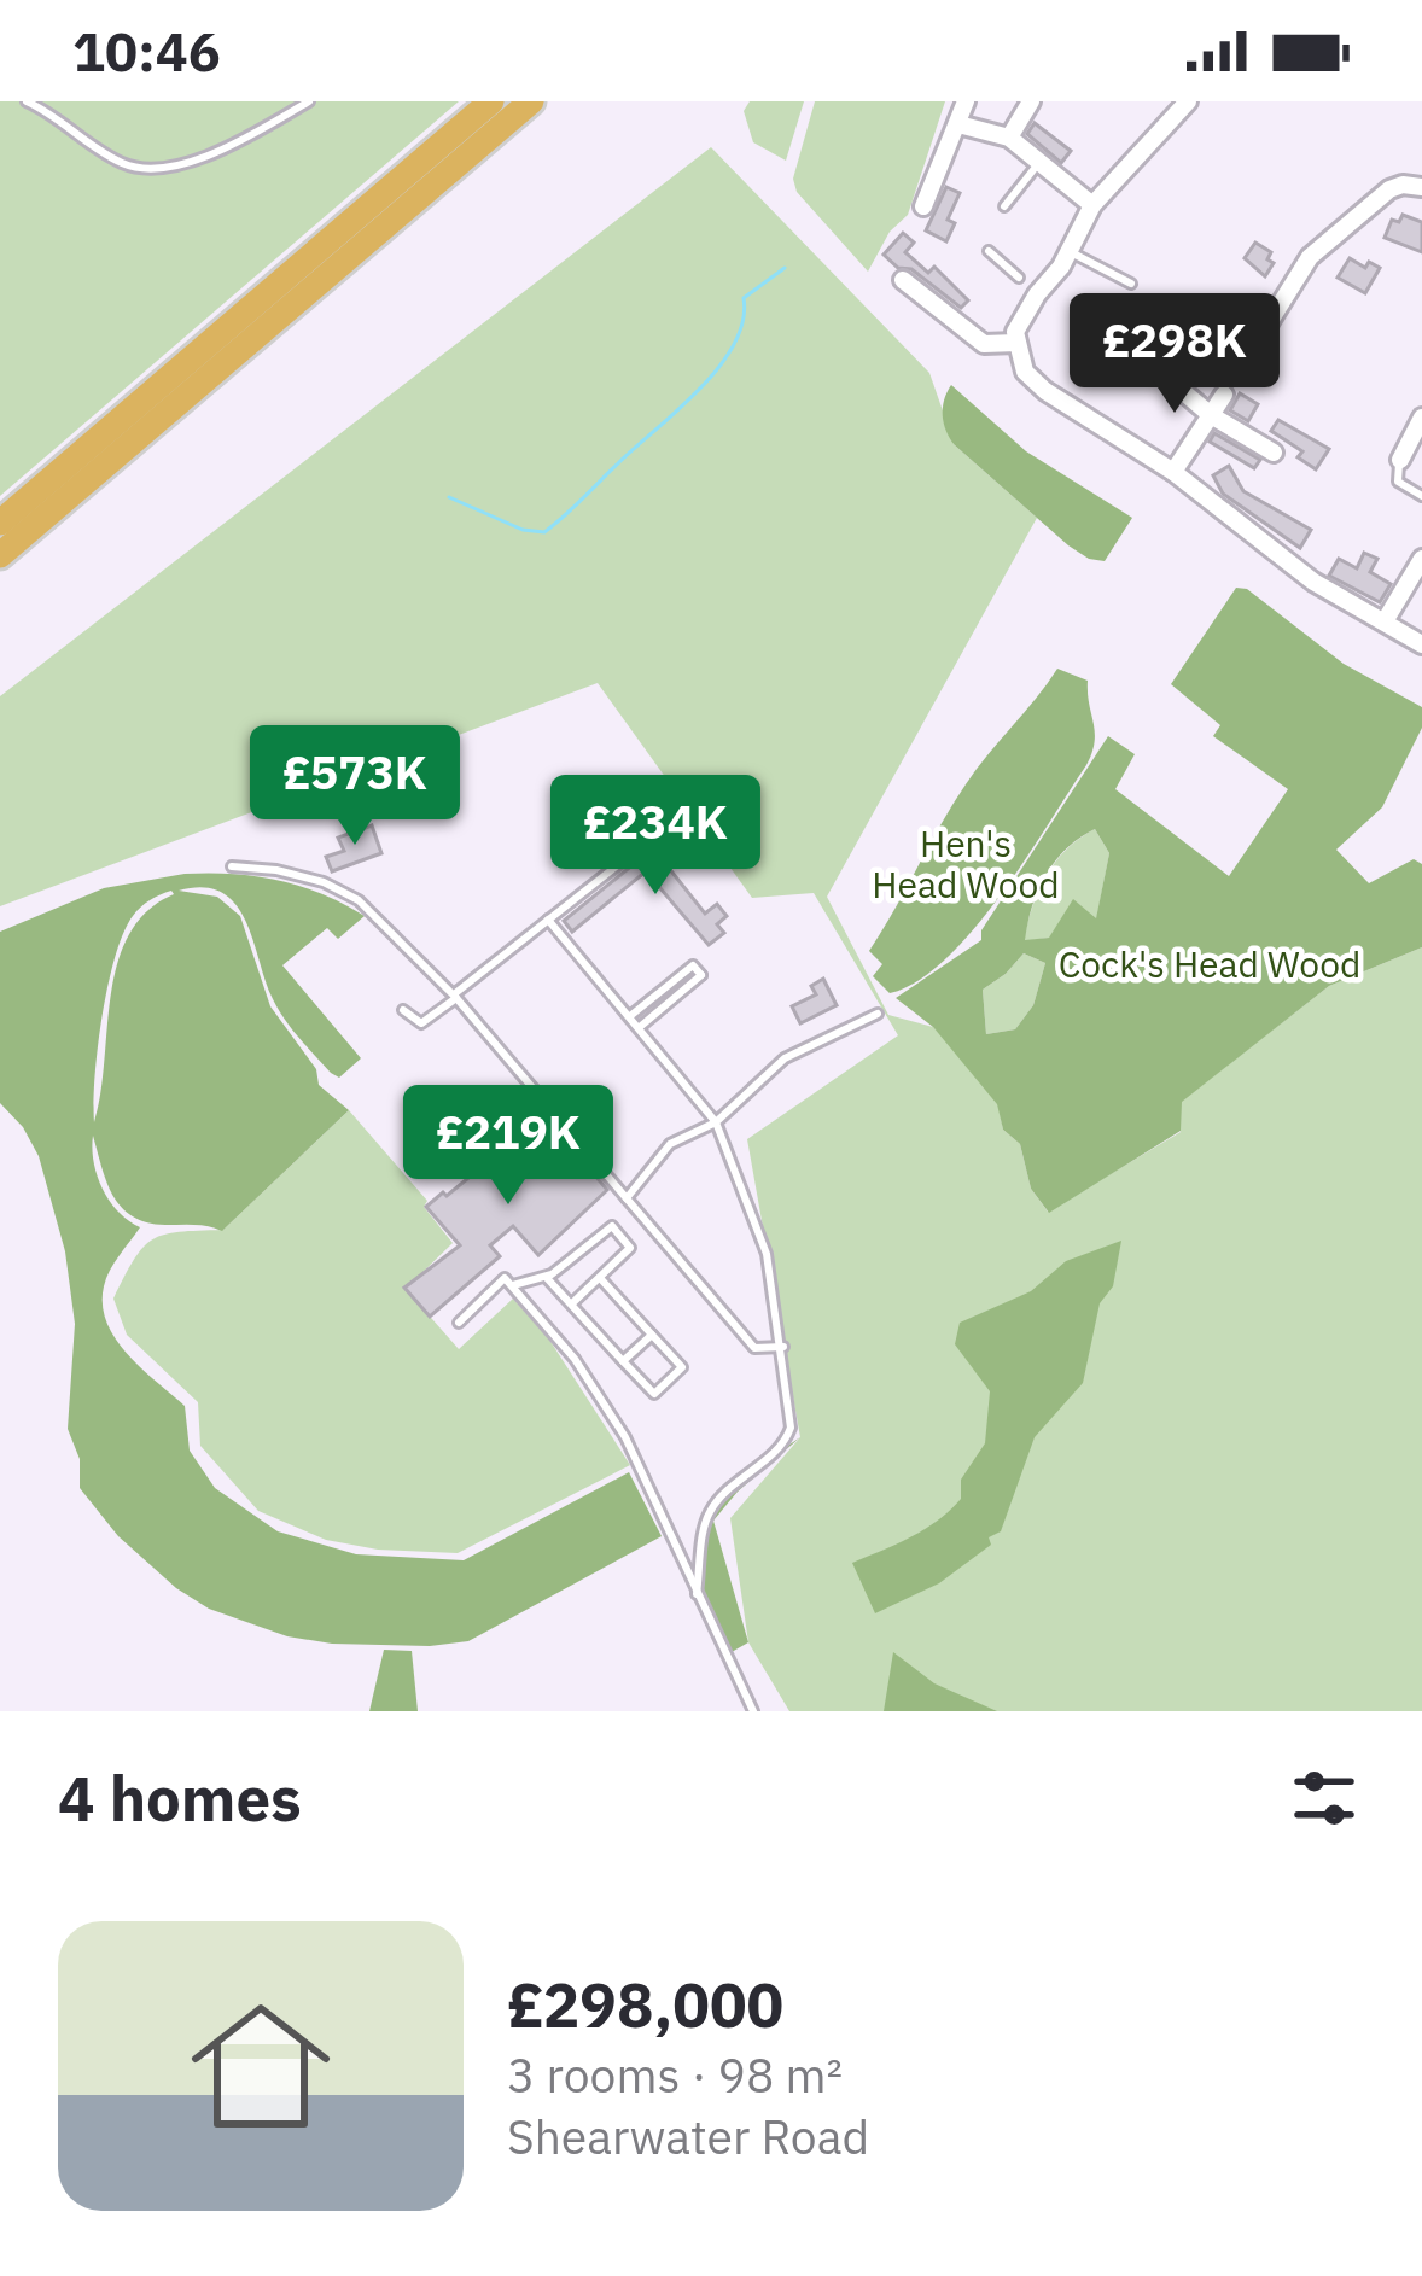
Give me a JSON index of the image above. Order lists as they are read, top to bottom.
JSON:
{
  "parks": ["Hen's Head Wood", "Cock's Head Wood"],
  "page": {
    "status": "10:46",
    "price": [
      "£298K",
      "£573K",
      "£234K",
      "£219K"
    ],
    "heading": "4 homes",
    "list": [
      {
        "name": "£298,000",
        "note": "3 rooms · 98 m² · Shearwater Road"
      }
    ]
  }
}
